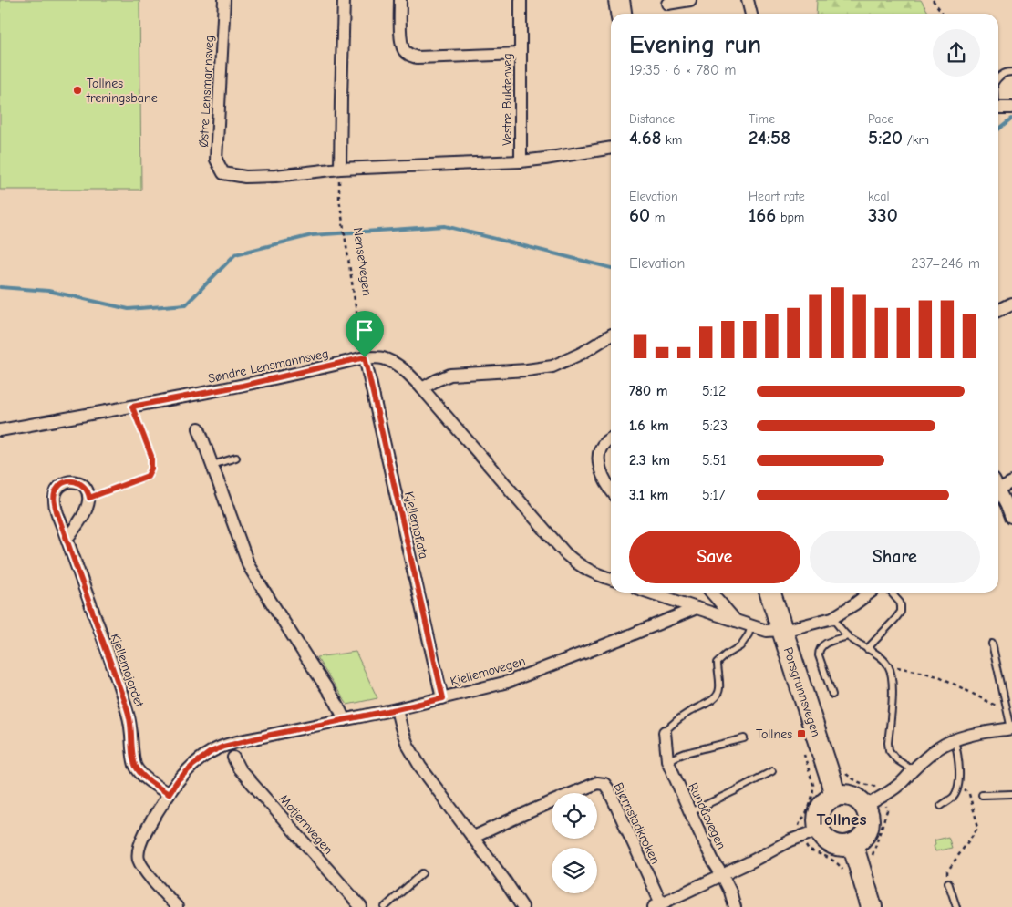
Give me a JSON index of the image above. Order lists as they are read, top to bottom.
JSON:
{
  "streets": {
    "highway": ["Porsgrunnsvegen"],
    "street": [
      "Østre Lensmannsveg",
      "Vestre Buktenveg",
      "Søndre Lensmannsveg",
      "Kjellemoflata",
      "Kjellemojordet",
      "Kjellemovegen",
      "Rundåsvegen",
      "Bjørnstadkroken",
      "Motjernvegen"
    ],
    "path": ["Nensetvegen"]
  },
  "crossings": [
    ["Østre Lensmannsveg", "Nensetvegen"],
    ["Nensetvegen", "Søndre Lensmannsveg"],
    ["Nensetvegen", "Kjellemoflata"],
    ["Søndre Lensmannsveg", "Kjellemoflata"],
    ["Kjellemoflata", "Kjellemovegen"]
  ],
  "districts": ["Tollnes"],
  "places": {
    "other": ["Tollnes treningsbane"],
    "transit": ["Tollnes"]
  },
  "page": {
    "heading": ["Evening run", "19:35 · 6 × 780 m"],
    "stats": [
      ["Distance", "4.68 km"],
      ["Time", "24:58"],
      ["Pace", "5:20 /km"],
      ["Elevation", "60 m"],
      ["Heart rate", "166 bpm"],
      ["kcal", "330"]
    ],
    "chart": ["Elevation", "237–246 m"],
    "list": [
      {
        "name": "780 m",
        "note": "5:12"
      },
      {
        "name": "1.6 km",
        "note": "5:23"
      },
      {
        "name": "2.3 km",
        "note": "5:51"
      },
      {
        "name": "3.1 km",
        "note": "5:17"
      }
    ],
    "buttons": ["Save", "Share"]
  }
}
